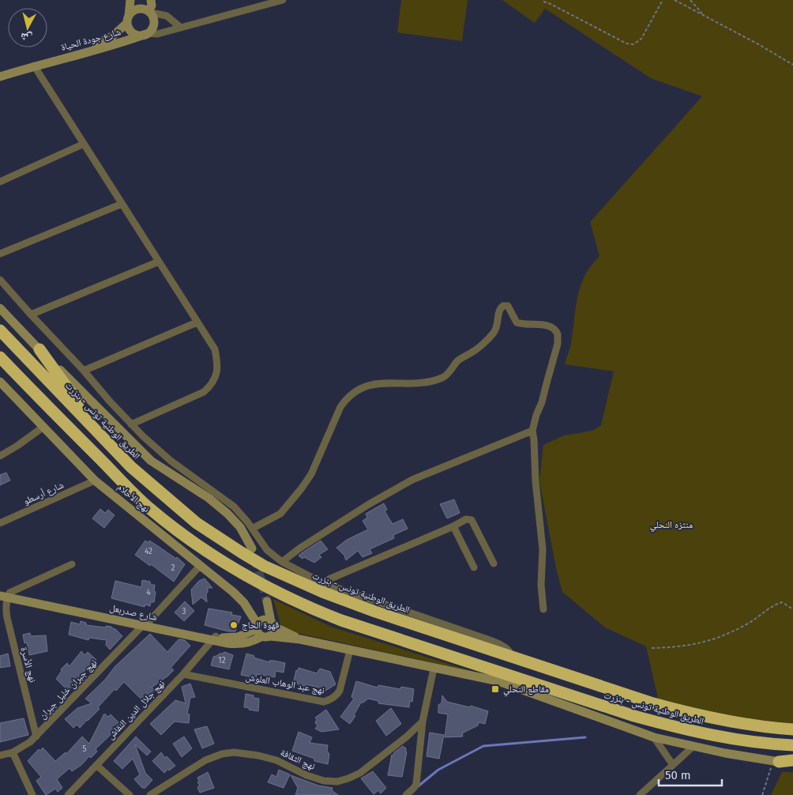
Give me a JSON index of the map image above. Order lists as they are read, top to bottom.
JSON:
{
  "streets": {
    "highway": ["الطريق الوطنية تونس - بنزرت"],
    "street": [
      "شارع جودة الحياة",
      "شارع أرسطو",
      "نهج الأحلام",
      "شارع صدربعل",
      "نهج الأسرة",
      "نهج عبد الوهاب العلوش",
      "نهج جبران خليل جبران",
      "نهج جلال الدين النقاش",
      "نهج الثقافة"
    ]
  },
  "crossings": [
    ["شارع أرسطو", "نهج الأحلام"],
    ["نهج الأحلام", "شارع صدربعل"],
    ["نهج الأحلام", "نهج جبران خليل جبران"],
    ["شارع صدربعل", "نهج الأسرة"],
    ["شارع صدربعل", "نهج جبران خليل جبران"],
    ["شارع صدربعل", "نهج جلال الدين النقاش"],
    ["نهج الأسرة", "نهج جبران خليل جبران"],
    ["نهج عبد الوهاب العلوش", "نهج جلال الدين النقاش"]
  ],
  "parks": ["منتزه النحلي"],
  "places": {
    "other": ["قهوة الحاج"],
    "transit": ["مقاطع النحلي"]
  },
  "house_numbers": [
    "42",
    "2",
    "4",
    "3",
    "12",
    "5"
  ],
  "scale_bar": "50 m",
  "north": "bottom"
}
